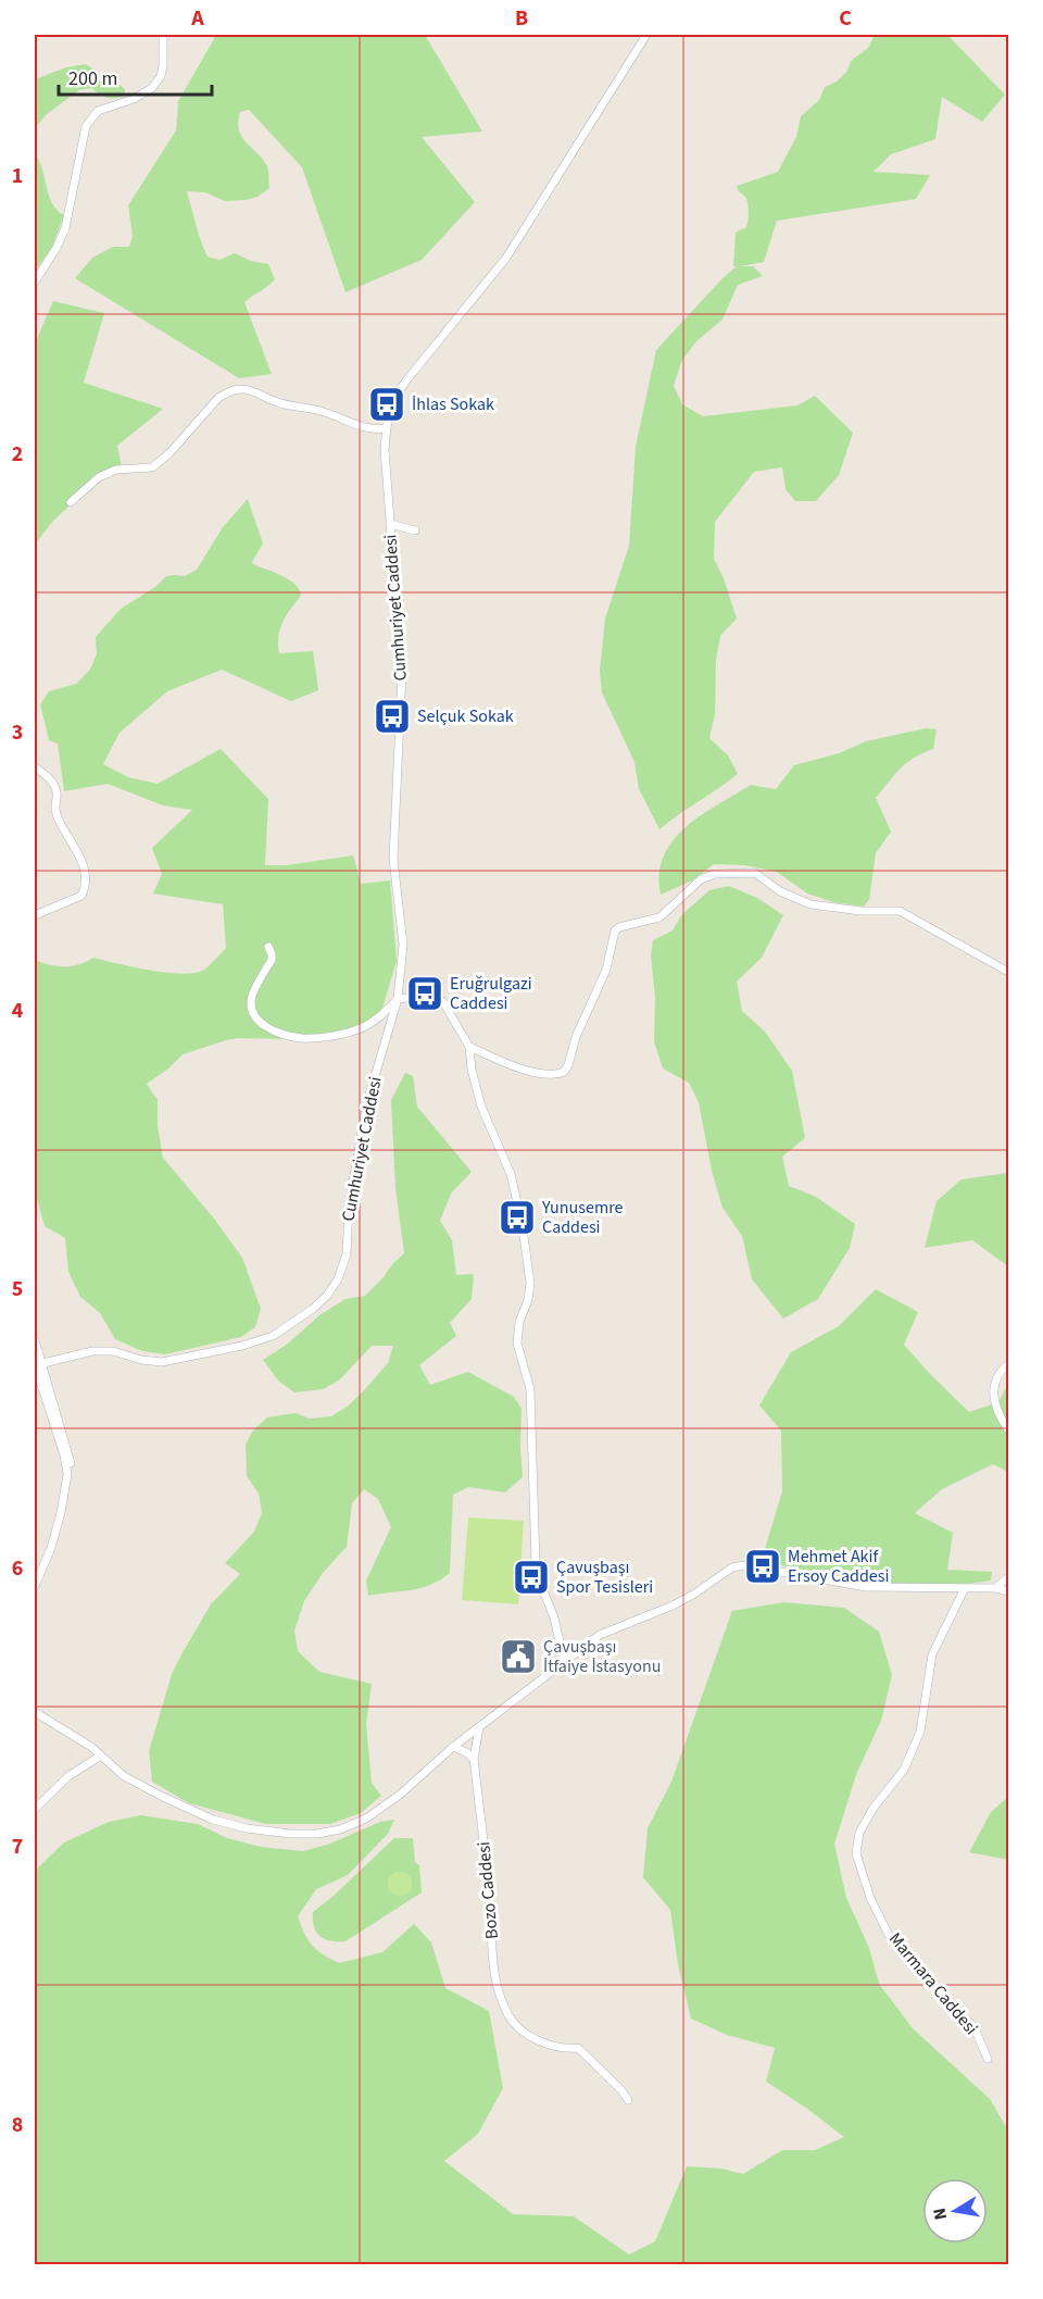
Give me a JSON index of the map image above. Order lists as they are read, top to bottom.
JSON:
{
  "streets": {
    "street": ["Cumhuriyet Caddesi", "Bozo Caddesi", "Marmara Caddesi"]
  },
  "places": {
    "bus stop": [
      "İhlas Sokak",
      "Selçuk Sokak",
      "Eruğrulgazi Caddesi",
      "Yunusemre Caddesi",
      "Mehmet Akif Ersoy Caddesi",
      "Çavuşbaşı Spor Tesisleri"
    ],
    "public building": ["Çavuşbaşı İtfaiye İstasyonu"]
  },
  "scale_bar": "200 m",
  "north": "left",
  "grid": {
    "columns": ["A", "B", "C"],
    "rows": [
      "1",
      "2",
      "3",
      "4",
      "5",
      "6",
      "7",
      "8"
    ]
  }
}
